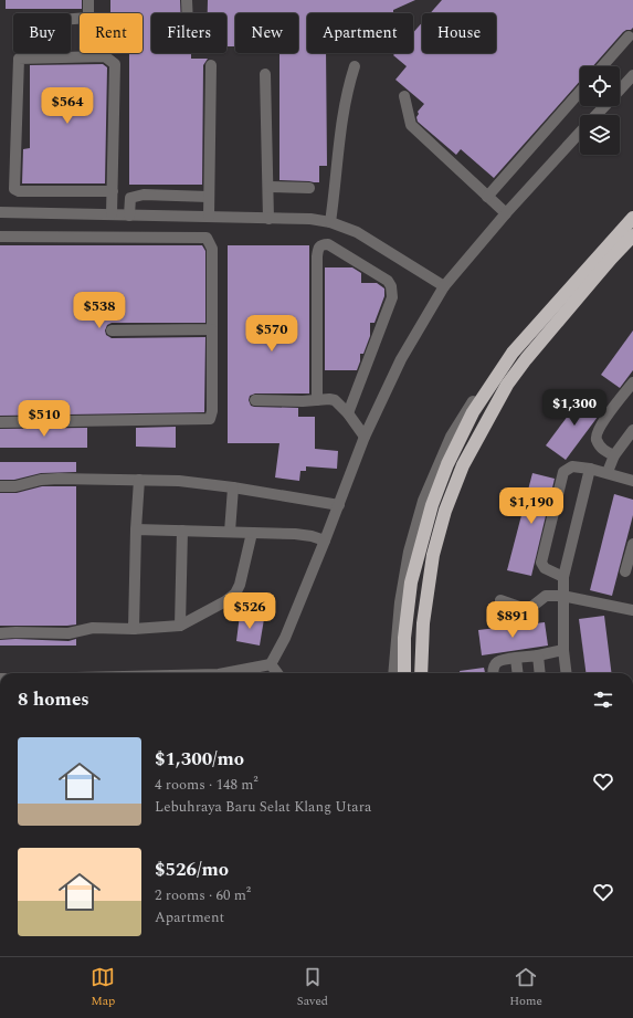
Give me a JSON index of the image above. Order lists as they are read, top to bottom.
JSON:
{
  "page": {
    "chip": [
      "Buy",
      "Rent",
      "Filters",
      "New",
      "Apartment",
      "House"
    ],
    "price": [
      "$564",
      "$538",
      "$570",
      "$1,300",
      "$510",
      "$1,190",
      "$526",
      "$891"
    ],
    "heading": "8 homes",
    "list": [
      {
        "name": "$1,300/mo",
        "note": "4 rooms · 148 m² · Lebuhraya Baru Selat Klang Utara"
      },
      {
        "name": "$526/mo",
        "note": "2 rooms · 60 m² · Apartment"
      }
    ],
    "tabs": ["Map", "Saved", "Home"]
  }
}
